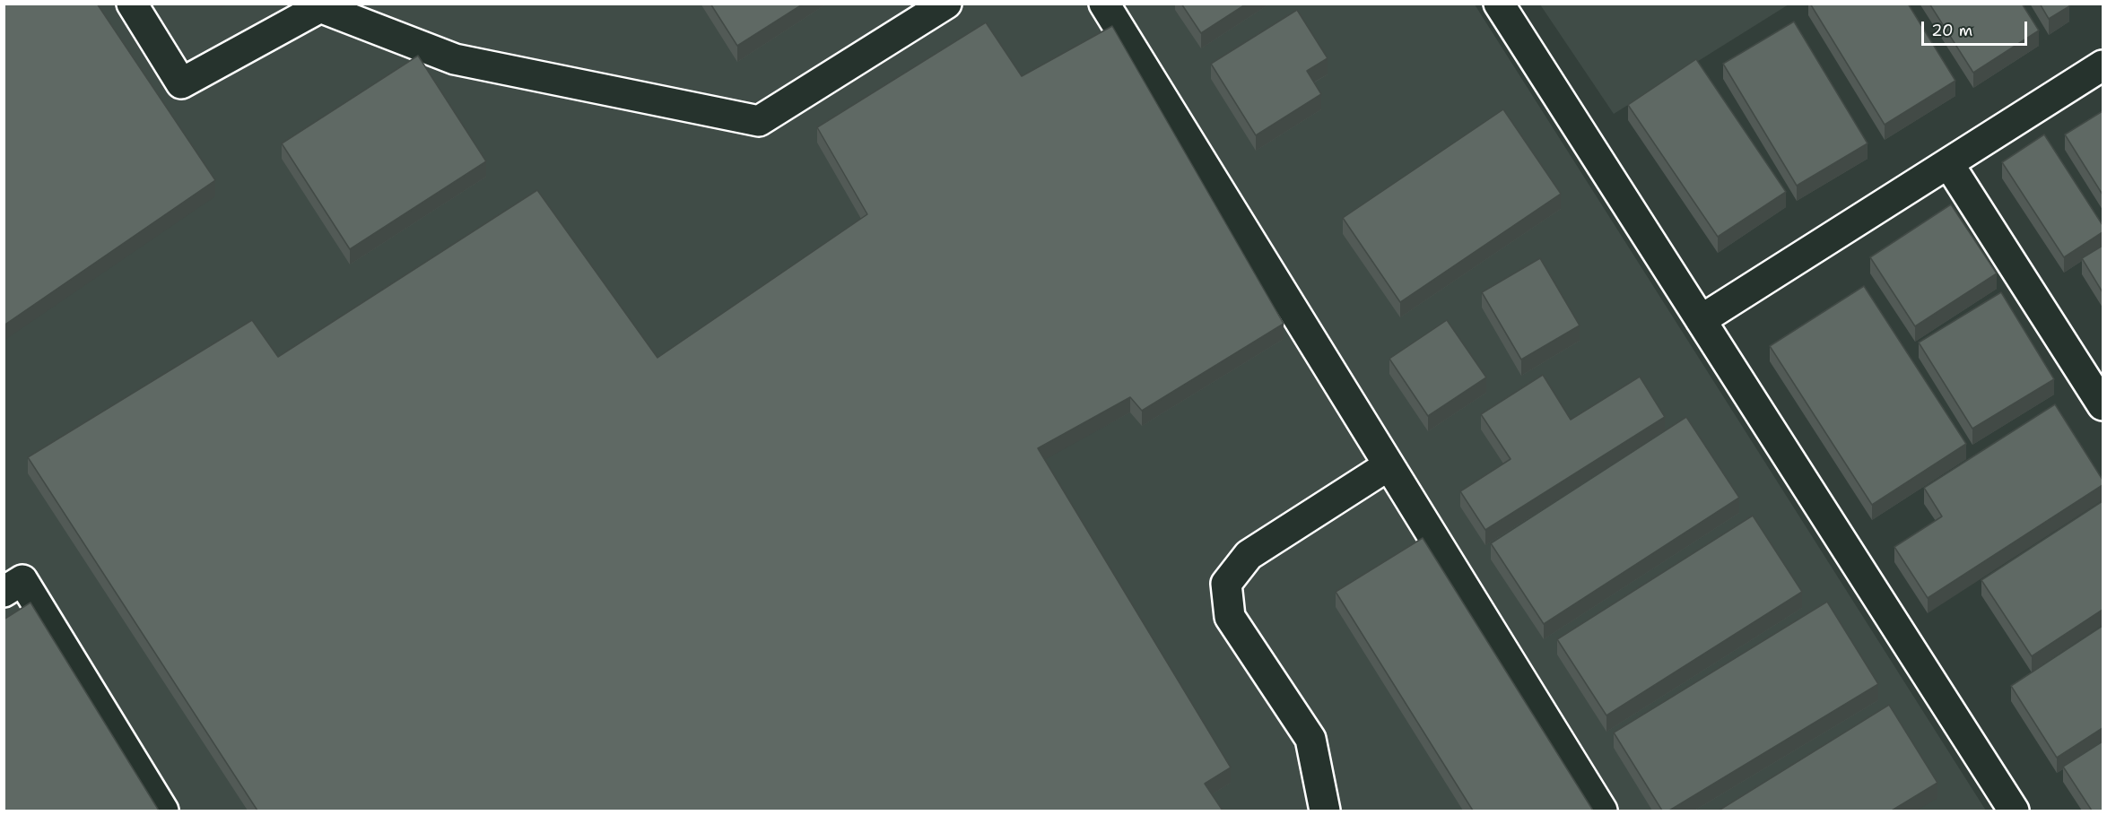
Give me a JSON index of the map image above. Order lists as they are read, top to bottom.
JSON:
{
  "scale_bar": "20 m"
}
